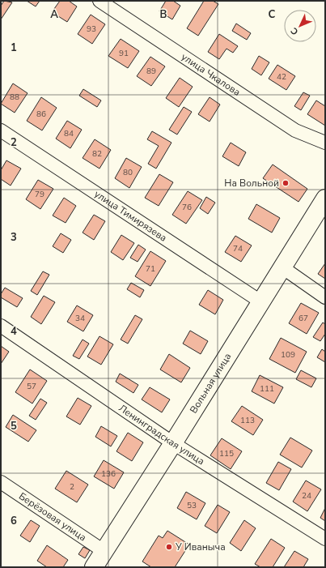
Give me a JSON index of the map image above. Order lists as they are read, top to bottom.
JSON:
{
  "streets": {
    "main road": ["Вольная улица"],
    "street": [
      "улица Чкалова",
      "улица Тимирязева",
      "Ленинградская улица",
      "Берёзовая улица"
    ]
  },
  "crossings": [
    ["улица Тимирязева", "Вольная улица"],
    ["Вольная улица", "Ленинградская улица"],
    ["Вольная улица", "Берёзовая улица"]
  ],
  "places": ["На Вольной", "У Иваныча"],
  "house_numbers": [
    "93",
    "91",
    "89",
    "42",
    "88",
    "86",
    "84",
    "82",
    "80",
    "79",
    "76",
    "74",
    "71",
    "34",
    "67",
    "109",
    "57",
    "111",
    "113",
    "115",
    "136",
    "2",
    "24",
    "53"
  ],
  "north": "bottom left",
  "grid": {
    "columns": ["A", "B", "C"],
    "rows": [
      "1",
      "2",
      "3",
      "4",
      "5",
      "6"
    ]
  }
}
